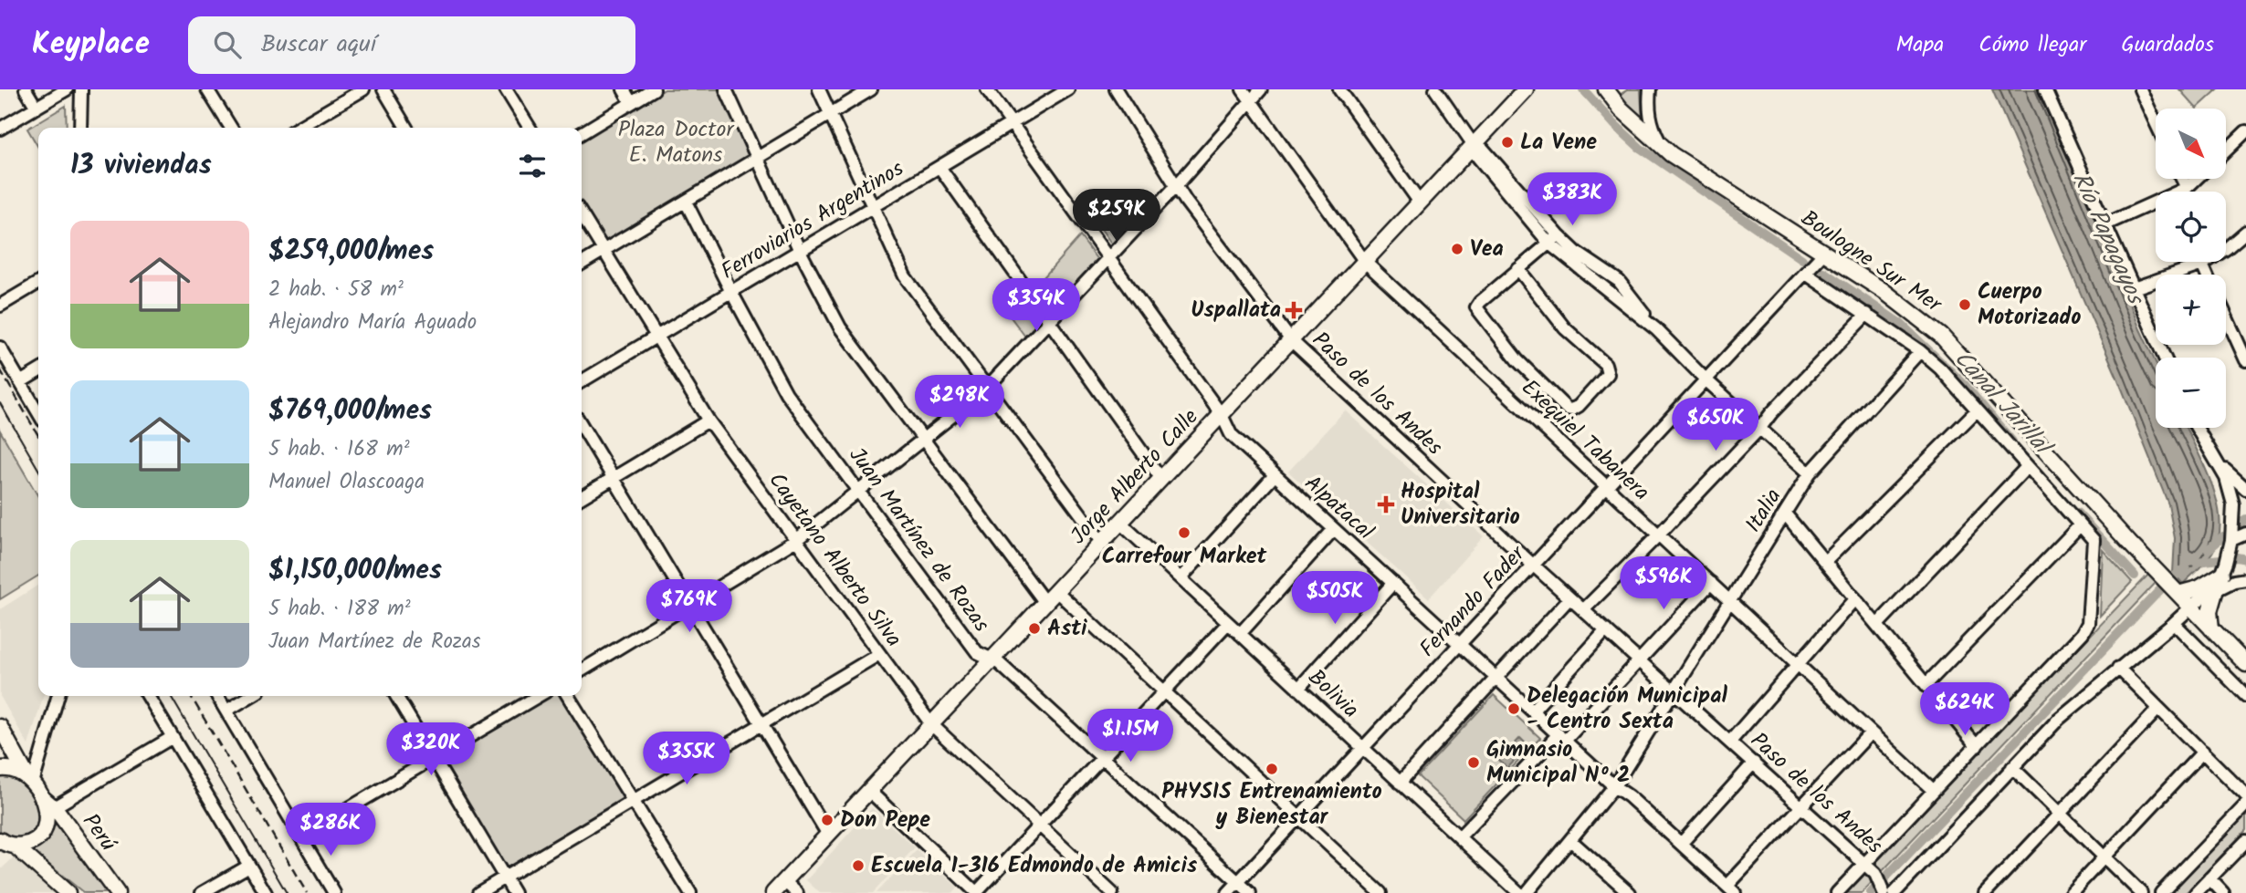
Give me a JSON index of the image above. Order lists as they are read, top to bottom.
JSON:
{
  "streets": {
    "main road": ["Boulogne Sur Mer", "Jorge Alberto Calle", "Perú"],
    "street": [
      "Ferroviarios Argentinos",
      "Paso de los Andes",
      "Exequiel Tabanera",
      "Alpatacal",
      "Italia",
      "Juan Martínez de Rozas",
      "Cayetano Alberto Silva",
      "Fernando Fader",
      "Bolivia"
    ]
  },
  "crossings": [
    ["Ferroviarios Argentinos", "Alpatacal"],
    ["Ferroviarios Argentinos", "Juan Martínez de Rozas"],
    ["Ferroviarios Argentinos", "Cayetano Alberto Silva"],
    ["Boulogne Sur Mer", "Fernando Fader"],
    ["Paso de los Andes", "Jorge Alberto Calle"],
    ["Paso de los Andes", "Italia"],
    ["Paso de los Andes", "Fernando Fader"],
    ["Exequiel Tabanera", "Jorge Alberto Calle"],
    ["Exequiel Tabanera", "Italia"],
    ["Exequiel Tabanera", "Fernando Fader"],
    ["Jorge Alberto Calle", "Alpatacal"],
    ["Jorge Alberto Calle", "Juan Martínez de Rozas"],
    ["Jorge Alberto Calle", "Cayetano Alberto Silva"],
    ["Jorge Alberto Calle", "Bolivia"],
    ["Alpatacal", "Italia"],
    ["Alpatacal", "Fernando Fader"],
    ["Juan Martínez de Rozas", "Fernando Fader"],
    ["Fernando Fader", "Bolivia"]
  ],
  "water": ["Río Papagayos", "Canal Jarillal"],
  "parks": ["Plaza Doctor E. Matons"],
  "places": {
    "other": [
      "La Vene",
      "Vea",
      "Cuerpo Motorizado",
      "Carrefour Market",
      "Asti",
      "Delegación Municipal - Centro Sexta",
      "Gimnasio Municipal Nº 2",
      "PHYSIS Entrenamiento y Bienestar",
      "Don Pepe",
      "Escuela 1-316 Edmondo de Amicis"
    ],
    "health": ["Uspallata", "Hospital Universitario"]
  },
  "north": "bottom right",
  "page": {
    "header": "Keyplace",
    "search": "Buscar aquí",
    "nav": ["Mapa", "Cómo llegar", "Guardados"],
    "map_buttons": ["+", "−"],
    "heading": "13 viviendas",
    "price": [
      "$383K",
      "$259K",
      "$354K",
      "$298K",
      "$650K",
      "$596K",
      "$505K",
      "$769K",
      "$624K",
      "$1.15M",
      "$320K",
      "$355K",
      "$286K"
    ],
    "list": [
      {
        "name": "$259,000/mes",
        "note": "2 hab. · 58 m² · Alejandro María Aguado"
      },
      {
        "name": "$769,000/mes",
        "note": "5 hab. · 168 m² · Manuel Olascoaga"
      },
      {
        "name": "$1,150,000/mes",
        "note": "5 hab. · 188 m² · Juan Martínez de Rozas"
      }
    ]
  }
}
